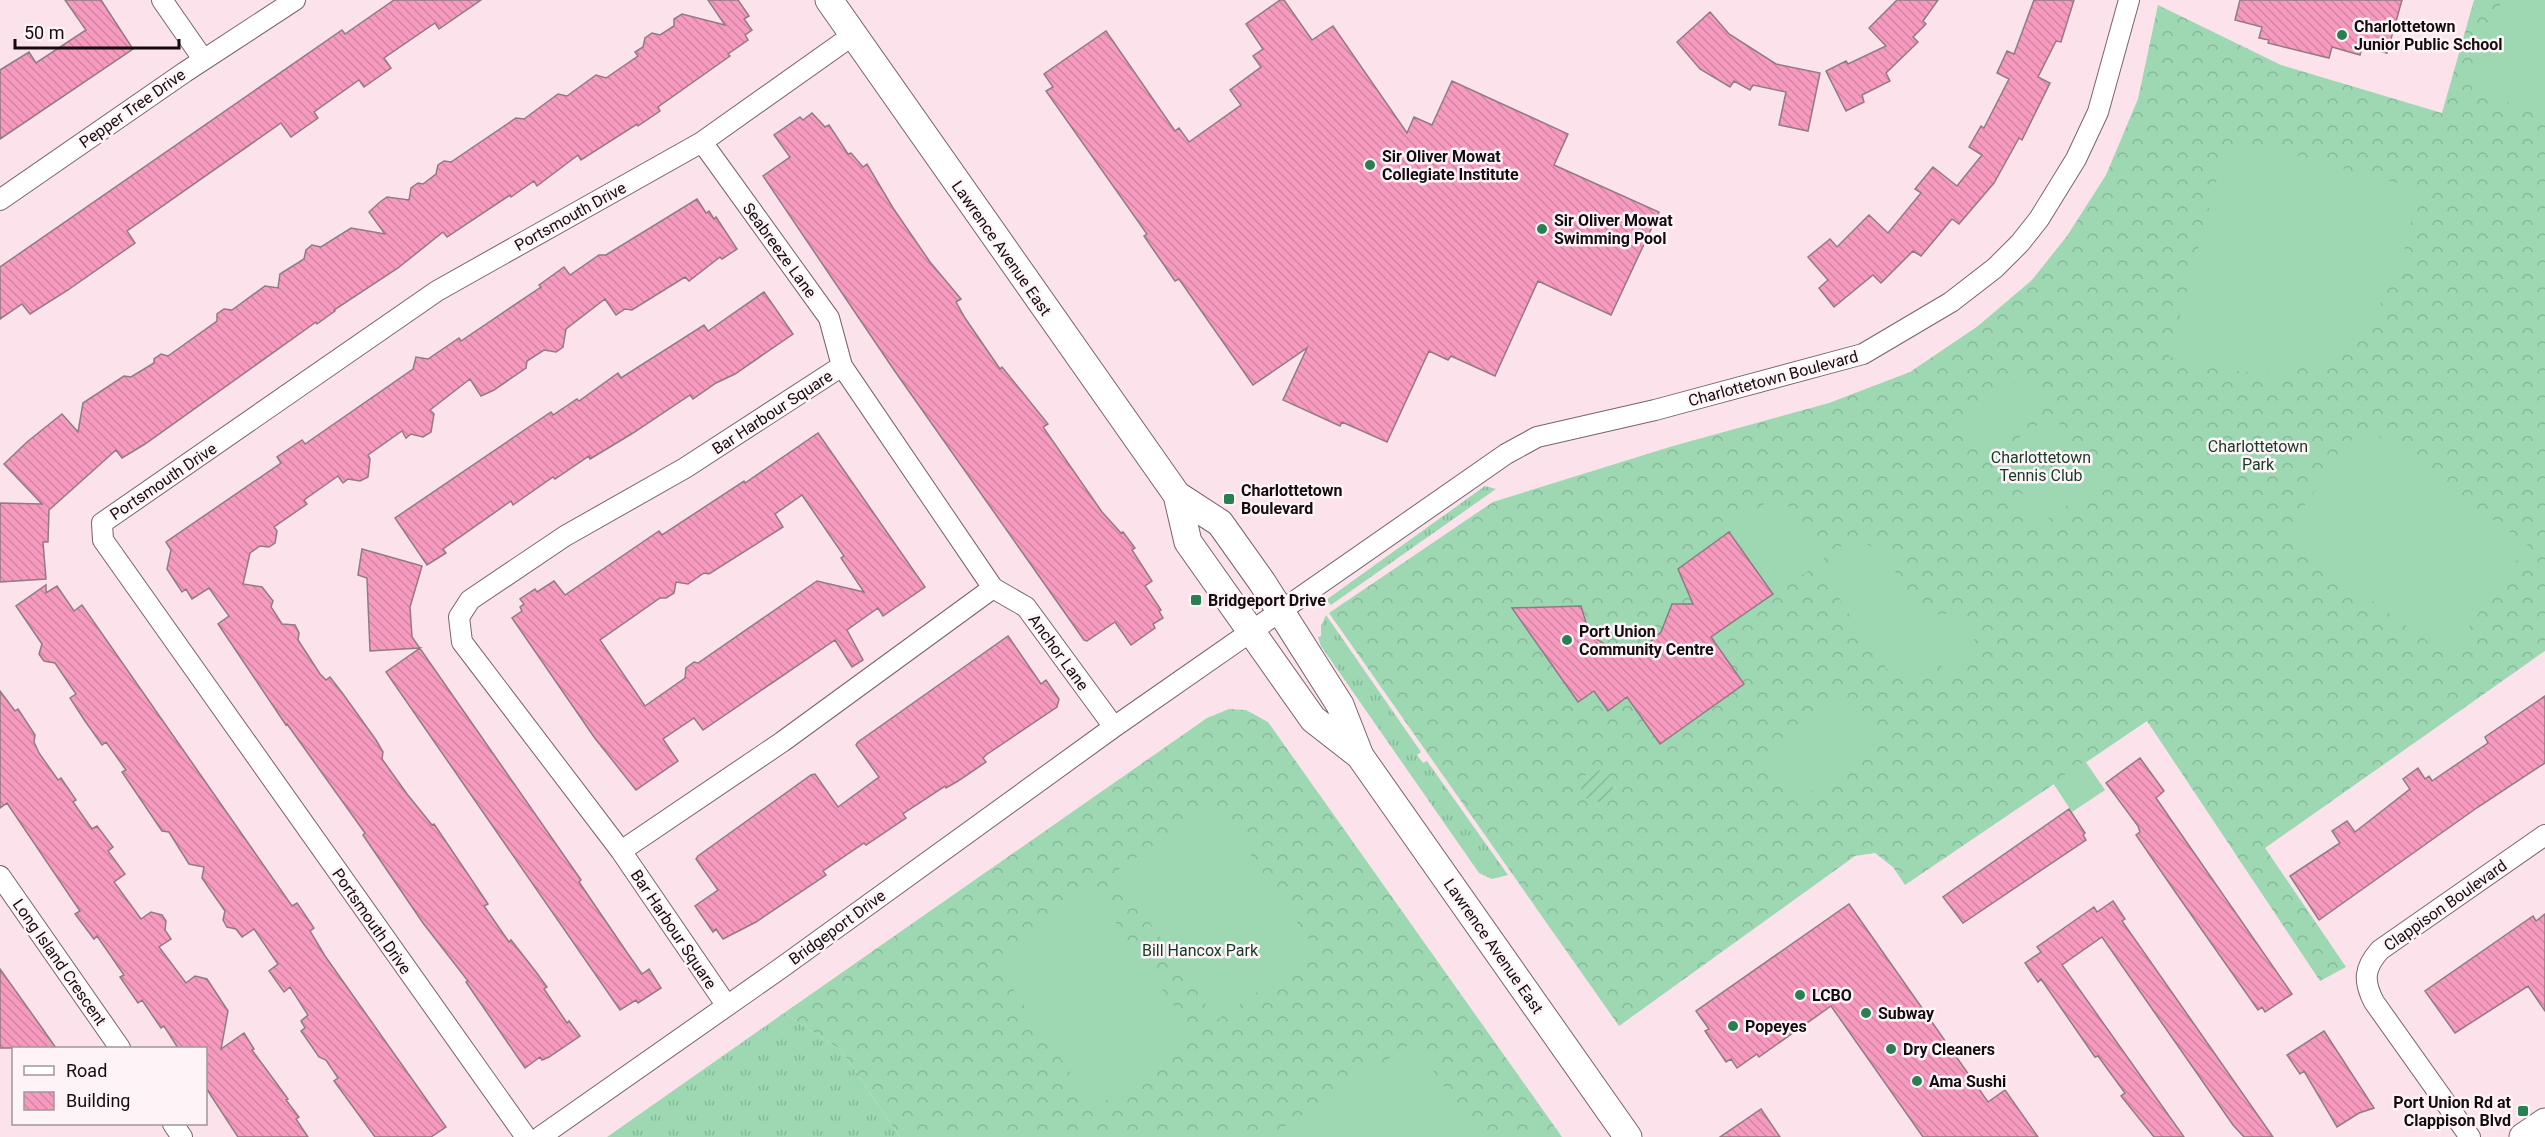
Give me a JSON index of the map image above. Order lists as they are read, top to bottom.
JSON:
{
  "streets": {
    "main road": ["Lawrence Avenue East"],
    "street": [
      "Pepper Tree Drive",
      "Portsmouth Drive",
      "Seabreeze Lane",
      "Charlottetown Boulevard",
      "Bar Harbour Square",
      "Anchor Lane",
      "Clappison Boulevard",
      "Bridgeport Drive",
      "Long Island Crescent"
    ]
  },
  "crossings": [
    ["Portsmouth Drive", "Lawrence Avenue East"],
    ["Portsmouth Drive", "Seabreeze Lane"],
    ["Lawrence Avenue East", "Charlottetown Boulevard"],
    ["Lawrence Avenue East", "Bridgeport Drive"],
    ["Seabreeze Lane", "Bar Harbour Square"],
    ["Charlottetown Boulevard", "Bridgeport Drive"],
    ["Bar Harbour Square", "Anchor Lane"],
    ["Bar Harbour Square", "Bridgeport Drive"],
    ["Anchor Lane", "Bridgeport Drive"]
  ],
  "parks": ["Charlottetown Park", "Charlottetown Tennis Club", "Bill Hancox Park"],
  "places": {
    "other": [
      "Charlottetown Junior Public School",
      "Sir Oliver Mowat Collegiate Institute",
      "Sir Oliver Mowat Swimming Pool",
      "Port Union Community Centre",
      "LCBO",
      "Subway",
      "Popeyes",
      "Dry Cleaners",
      "Ama Sushi"
    ],
    "transit": ["Charlottetown Boulevard", "Bridgeport Drive", "Port Union Rd at Clappison Blvd"]
  },
  "legend": ["Road", "Building"],
  "scale_bar": "50 m"
}
